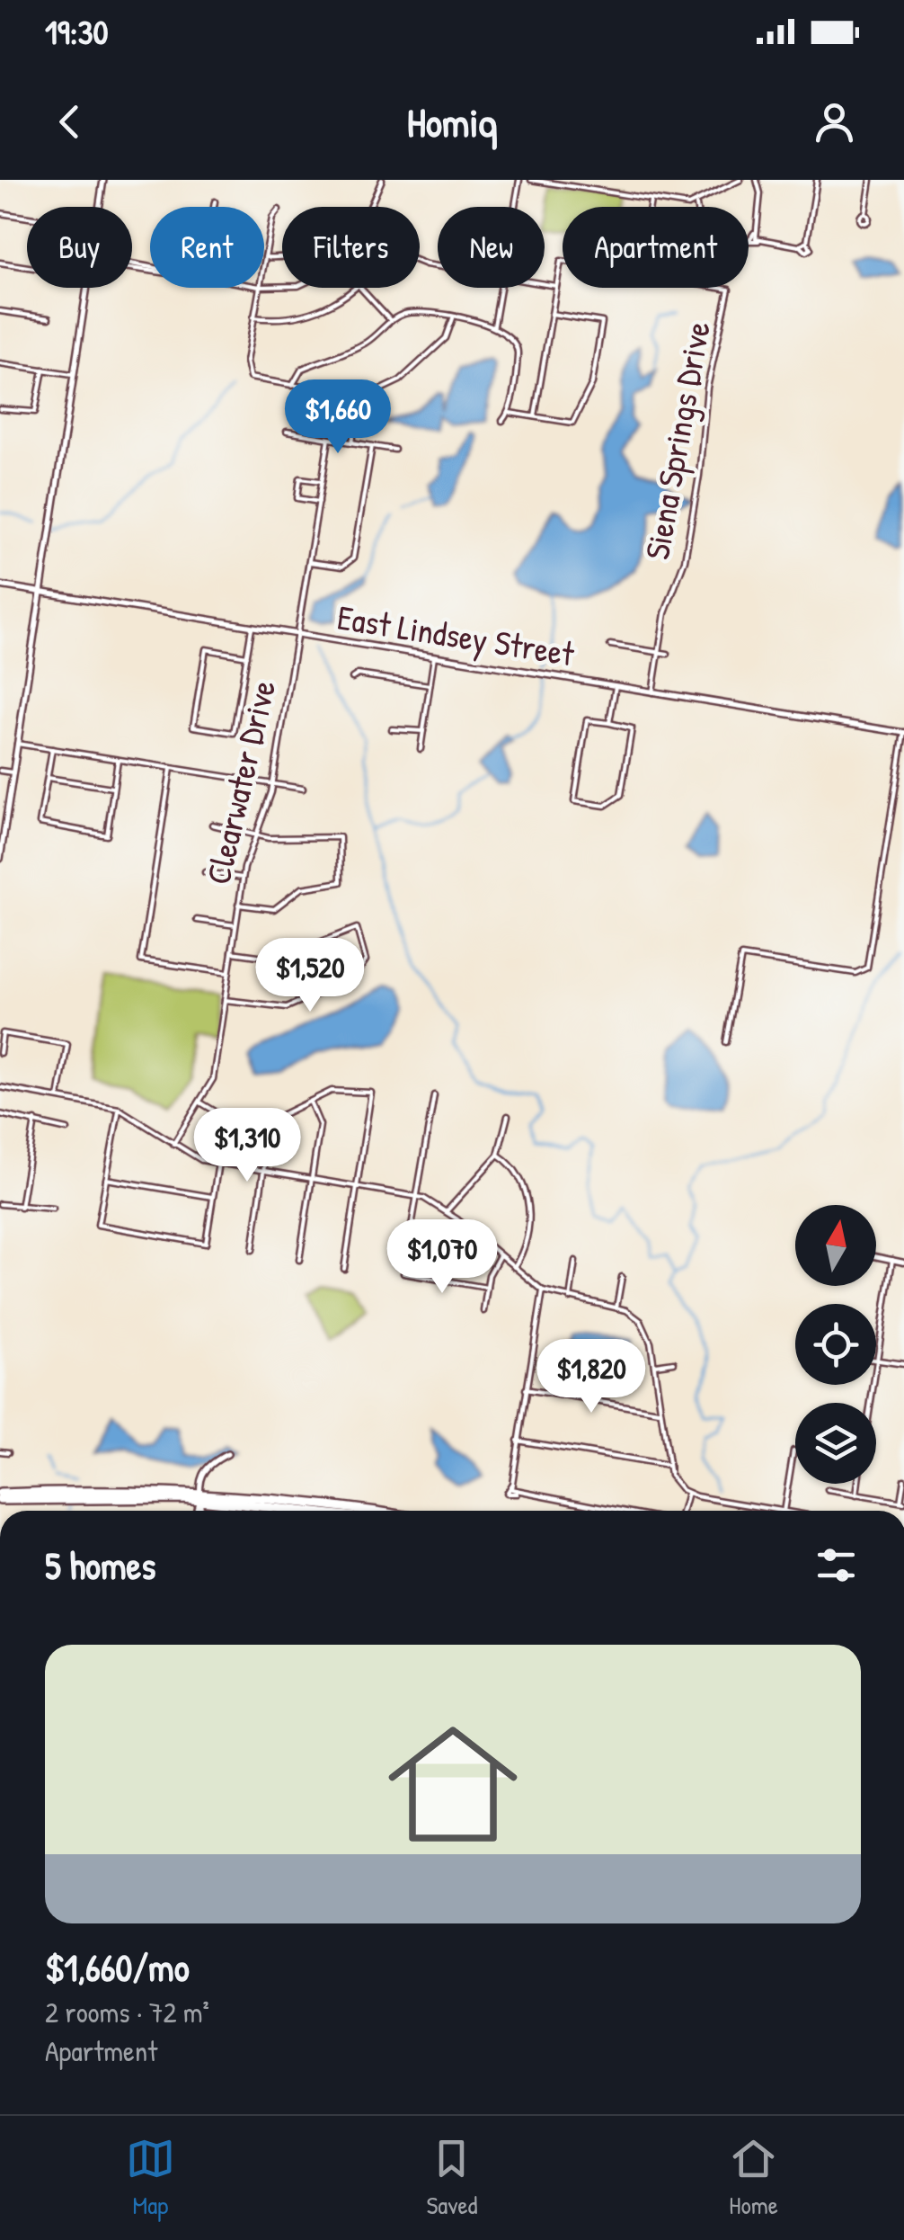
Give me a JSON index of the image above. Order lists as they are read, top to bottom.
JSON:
{
  "streets": {
    "street": ["Siena Springs Drive", "East Lindsey Street", "Clearwater Drive"]
  },
  "crossings": [
    ["Siena Springs Drive", "East Lindsey Street"],
    ["East Lindsey Street", "Clearwater Drive"]
  ],
  "north": "top",
  "page": {
    "status": "19:30",
    "header": "Homiq",
    "chip": [
      "Buy",
      "Rent",
      "Filters",
      "New",
      "Apartment"
    ],
    "price": [
      "$1,660",
      "$1,520",
      "$1,310",
      "$1,070",
      "$1,820"
    ],
    "heading": "5 homes",
    "list": [
      {
        "name": "$1,660/mo",
        "note": "2 rooms · 72 m² · Apartment"
      }
    ],
    "tabs": ["Map", "Saved", "Home"]
  }
}
